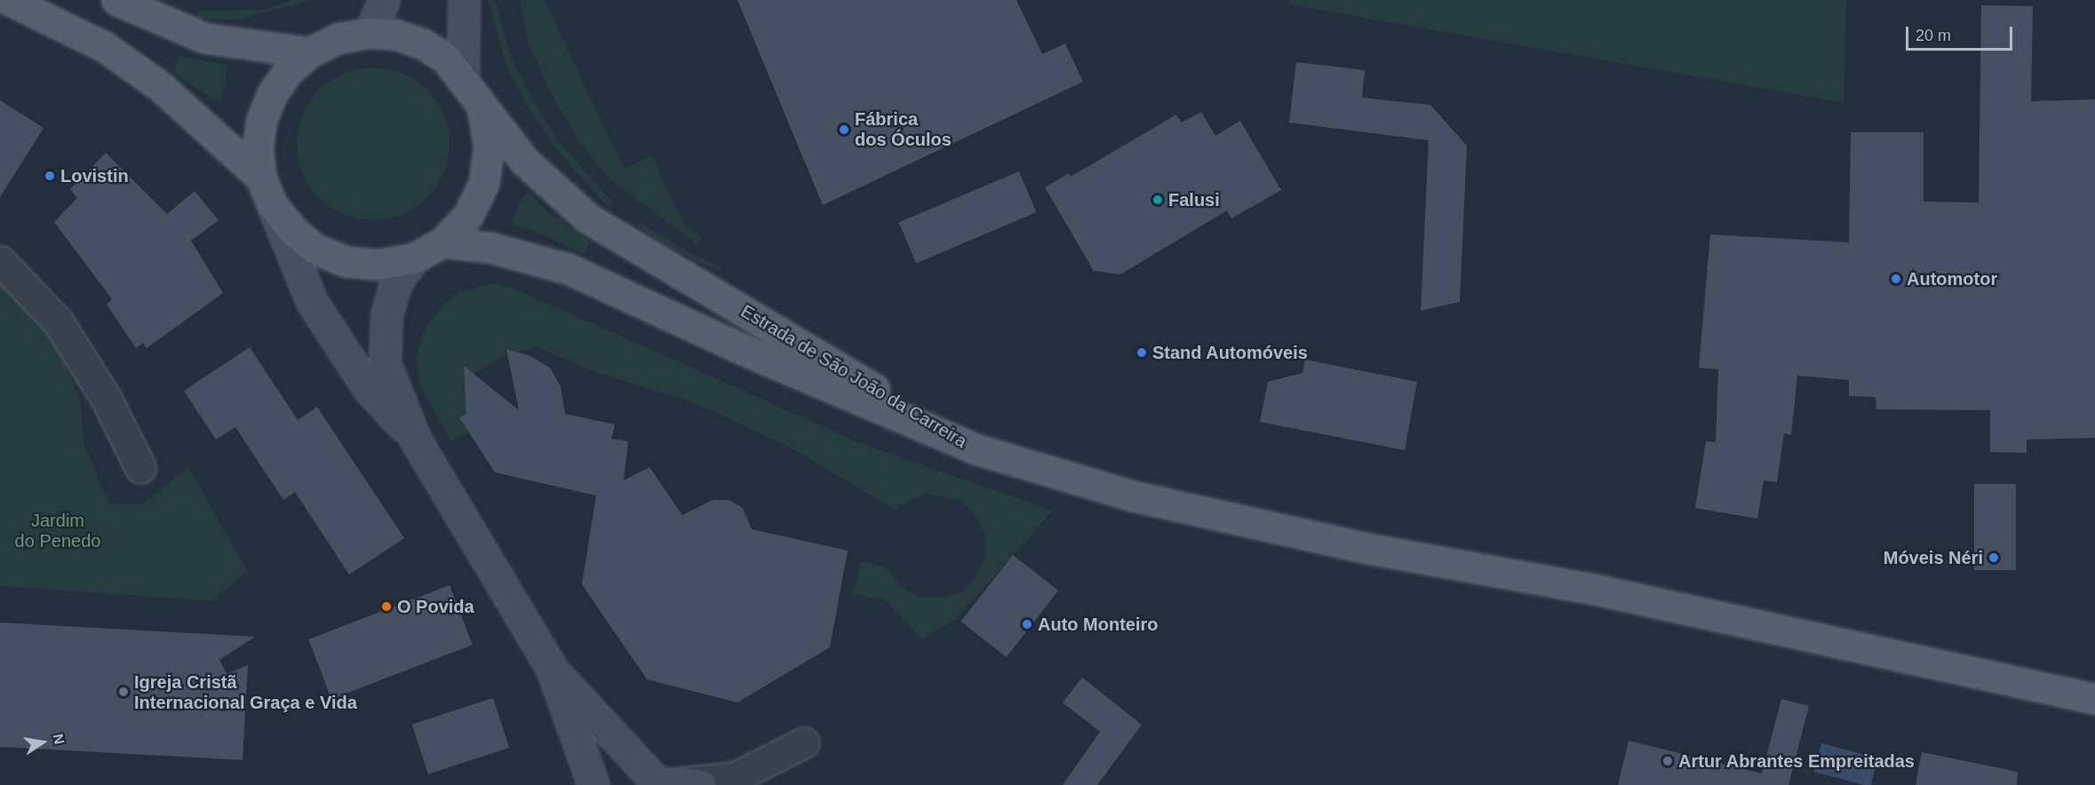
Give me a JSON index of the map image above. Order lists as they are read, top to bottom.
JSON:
{
  "streets": {
    "main road": ["Estrada de São João da Carreira"]
  },
  "parks": ["Jardim do Penedo"],
  "places": [
    "Fábrica dos Óculos",
    "Lovistin",
    "Falusi",
    "Automotor",
    "Stand Automóveis",
    "Móveis Néri",
    "O Povida",
    "Auto Monteiro",
    "Igreja Cristã Internacional Graça e Vida",
    "Artur Abrantes Empreitadas"
  ],
  "scale_bar": "20 m",
  "north": "right"
}
